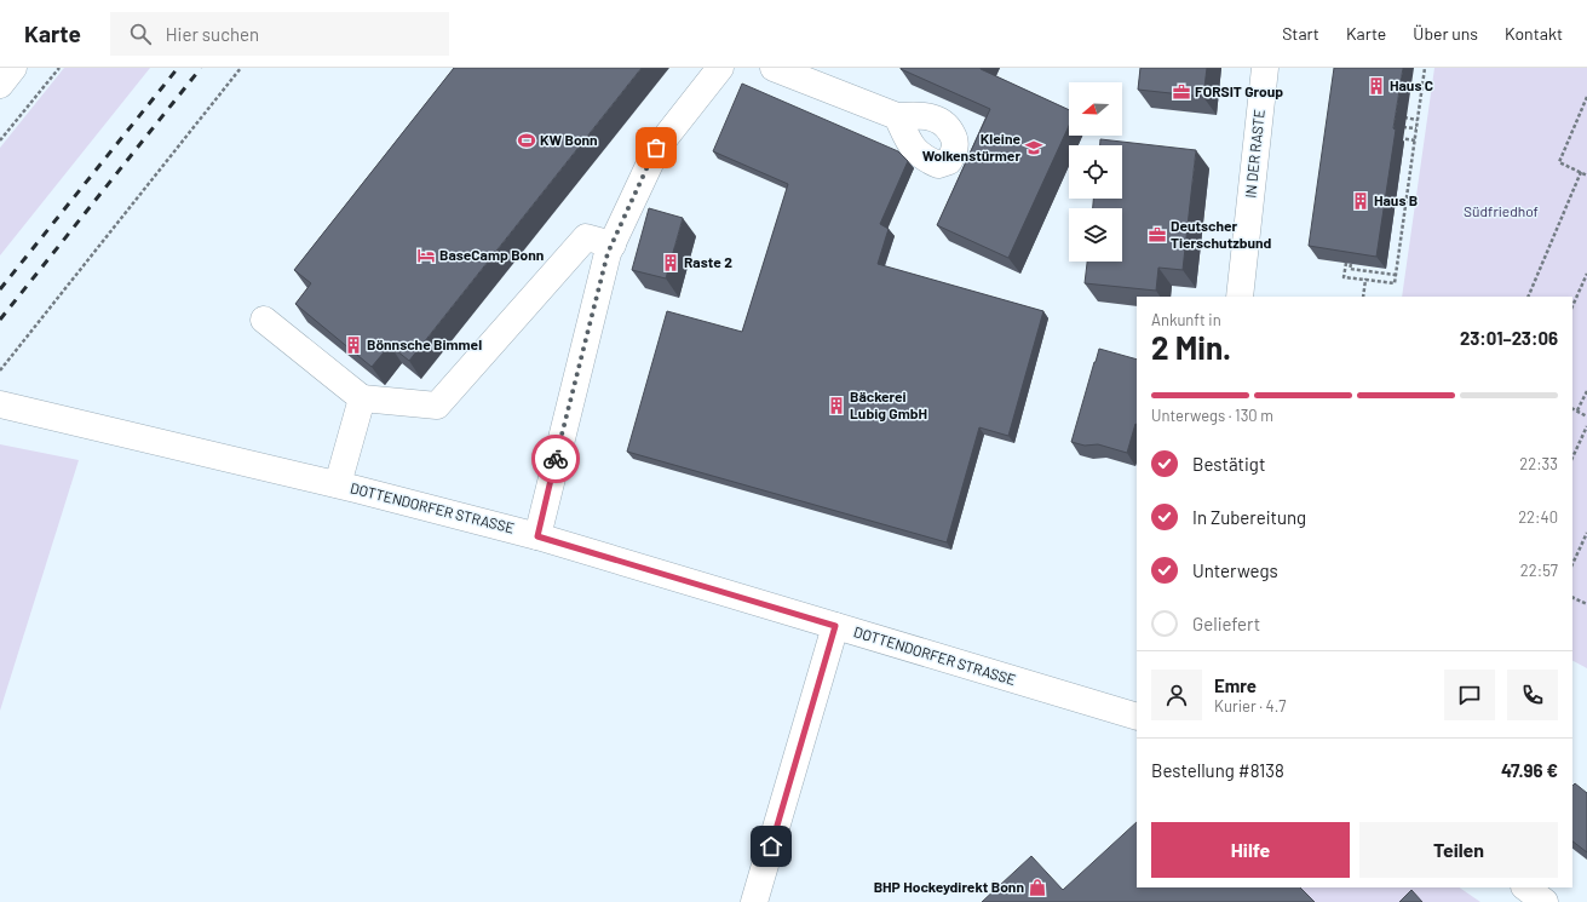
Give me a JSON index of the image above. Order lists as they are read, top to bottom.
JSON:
{
  "streets": {
    "main road": ["IN DER RASTE", "DOTTENDORFER STRASSE"]
  },
  "parks": ["Südfriedhof"],
  "places": {
    "building": [
      "Haus C",
      "Haus B",
      "Raste 2",
      "Bönnsche Bimmel",
      "Bäckerei Lubig GmbH"
    ],
    "office": ["FORSIT Group", "Deutscher Tierschutzbund"],
    "sports": ["KW Bonn"],
    "school or university": ["Kleine Wolkenstürmer"],
    "hotel": ["BaseCamp Bonn"],
    "shop": ["BHP Hockeydirekt Bonn"]
  },
  "north": "left",
  "page": {
    "header": "Karte",
    "search": "Hier suchen",
    "nav": [
      "Start",
      "Karte",
      "Über uns",
      "Kontakt"
    ],
    "heading": ["2 Min.", "Ankunft in", "23:01–23:06"],
    "panel": [
      "Emre",
      "Kurier · 4.7",
      "Bestellung #8138",
      "47.96 €"
    ],
    "bar": "Unterwegs · 130 m",
    "list": [
      ["Bestätigt", "22:33"],
      ["In Zubereitung", "22:40"],
      ["Unterwegs", "22:57"],
      "Geliefert"
    ],
    "buttons": ["Hilfe", "Teilen"]
  }
}
